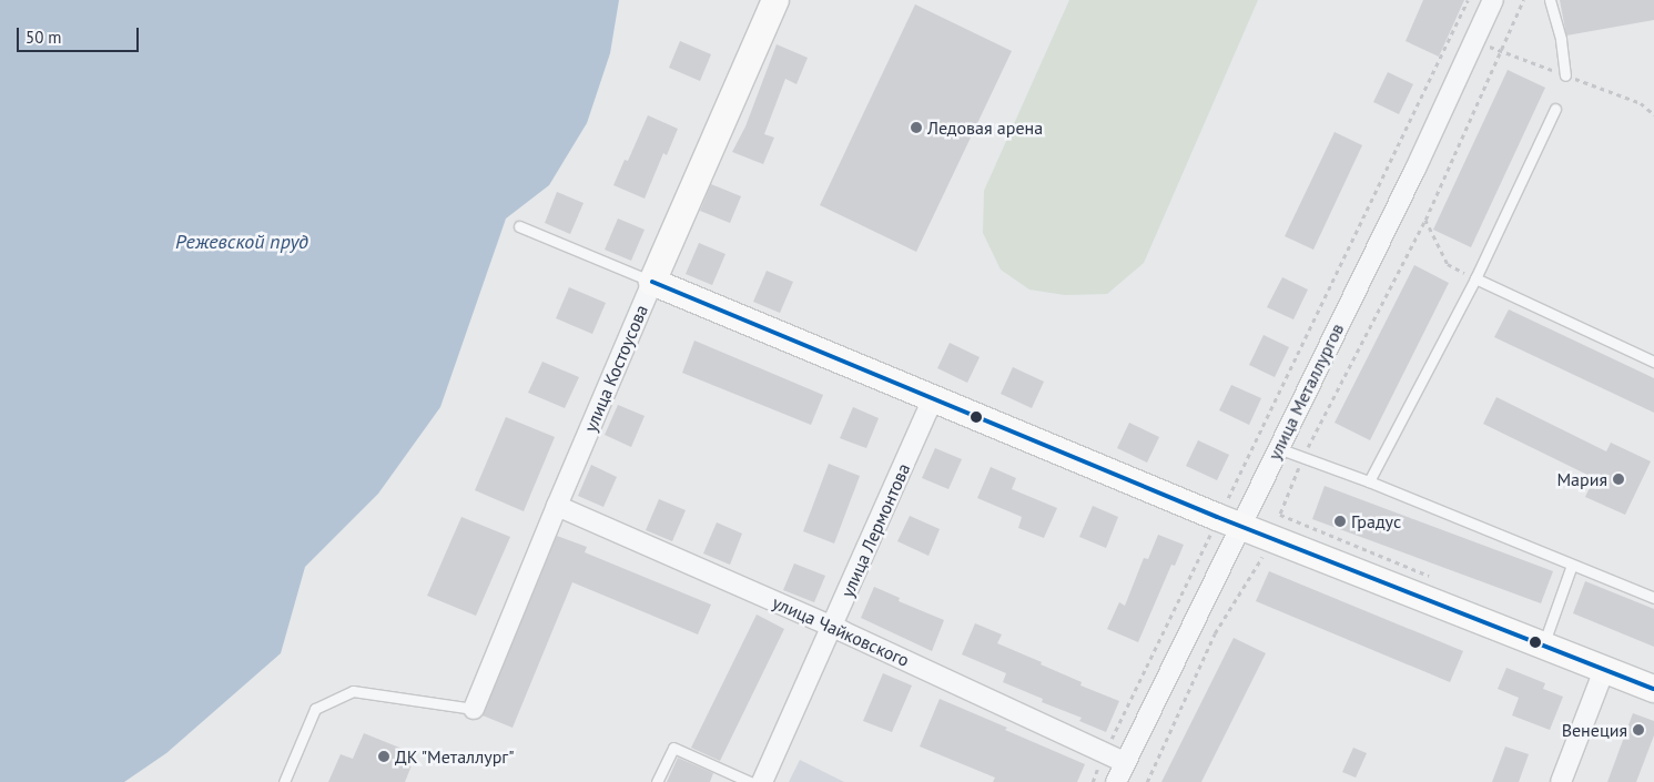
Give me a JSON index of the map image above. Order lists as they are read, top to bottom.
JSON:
{
  "streets": {
    "street": [
      "улица Костоусова",
      "улица Металлургов",
      "улица Лермонтова",
      "улица Чайковского"
    ]
  },
  "crossings": [
    ["улица Костоусова", "улица Чайковского"],
    ["улица Металлургов", "улица Чайковского"],
    ["улица Лермонтова", "улица Чайковского"]
  ],
  "water": ["Режевской пруд"],
  "places": [
    "Ледовая арена",
    "Мария",
    "Градус",
    "Венеция",
    "ДК \"Металлург\""
  ],
  "scale_bar": "50 m"
}
